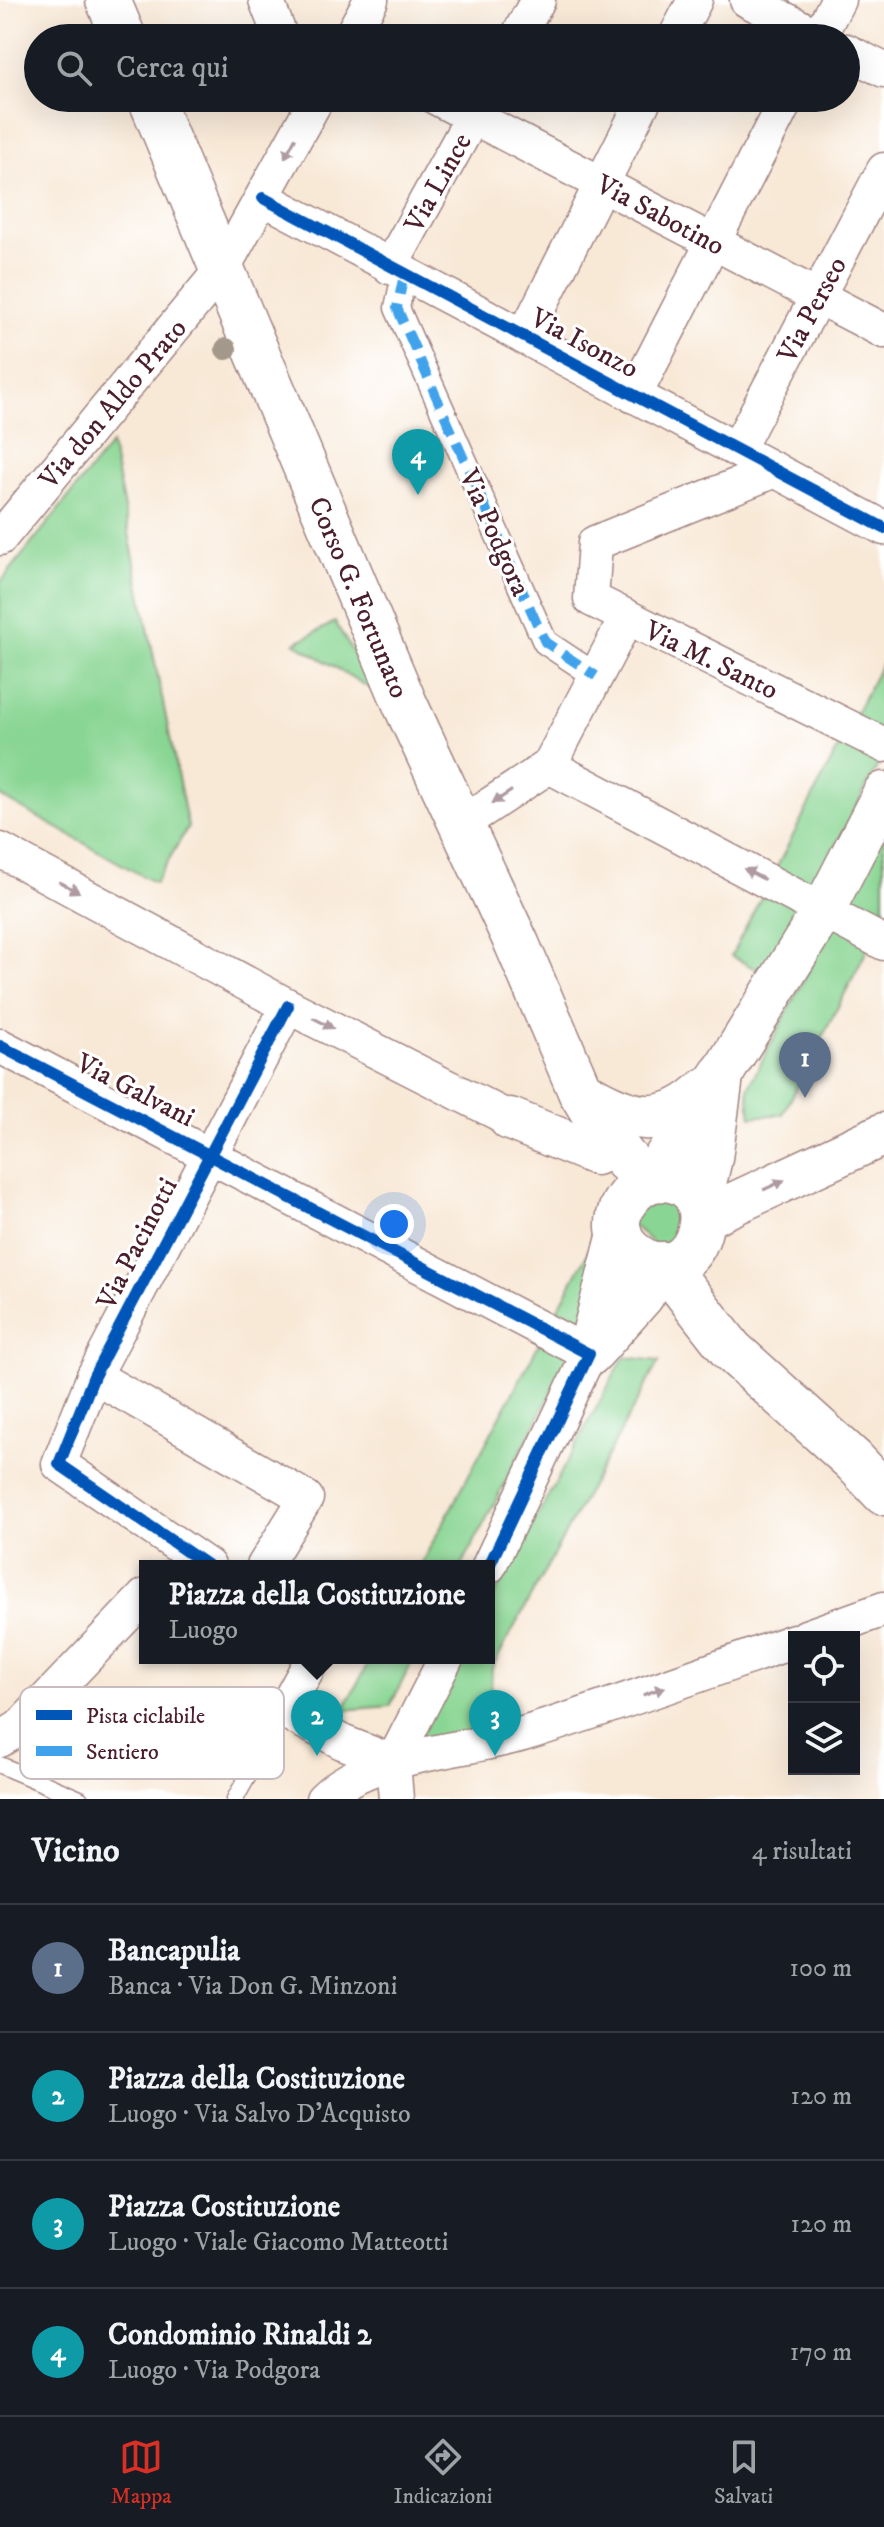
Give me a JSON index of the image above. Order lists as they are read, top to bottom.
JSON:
{
  "streets": {
    "main road": ["Corso G. Fortunato"],
    "street": [
      "Via Lince",
      "Via Sabotino",
      "Via Perseo",
      "Via Isonzo",
      "Via don Aldo Prato",
      "Via Podgora",
      "Via M. Santo",
      "Via Galvani",
      "Via Pacinotti"
    ]
  },
  "crossings": [
    ["Via Lince", "Via Isonzo"],
    ["Via Lince", "Via Podgora"],
    ["Via Sabotino", "Via Perseo"],
    ["Via Perseo", "Via Isonzo"],
    ["Via Isonzo", "Via don Aldo Prato"],
    ["Via Isonzo", "Via Podgora"],
    ["Via Isonzo", "Via M. Santo"],
    ["Via don Aldo Prato", "Corso G. Fortunato"],
    ["Via Galvani", "Via Pacinotti"]
  ],
  "legend": ["Pista ciclabile", "Sentiero"],
  "page": {
    "search": "Cerca qui",
    "pins": [
      "4",
      "1",
      "2",
      "3"
    ],
    "popup": ["Piazza della Costituzione", "Luogo"],
    "heading": ["Vicino", "4 risultati"],
    "list": [
      {
        "mark": "1",
        "name": "Bancapulia",
        "note": "Banca · Via Don G. Minzoni",
        "value": "100 m"
      },
      {
        "mark": "2",
        "name": "Piazza della Costituzione",
        "note": "Luogo · Via Salvo D'Acquisto",
        "value": "120 m"
      },
      {
        "mark": "3",
        "name": "Piazza Costituzione",
        "note": "Luogo · Viale Giacomo Matteotti",
        "value": "120 m"
      },
      {
        "mark": "4",
        "name": "Condominio Rinaldi 2",
        "note": "Luogo · Via Podgora",
        "value": "170 m"
      }
    ],
    "nav": ["Mappa", "Indicazioni", "Salvati"]
  }
}
